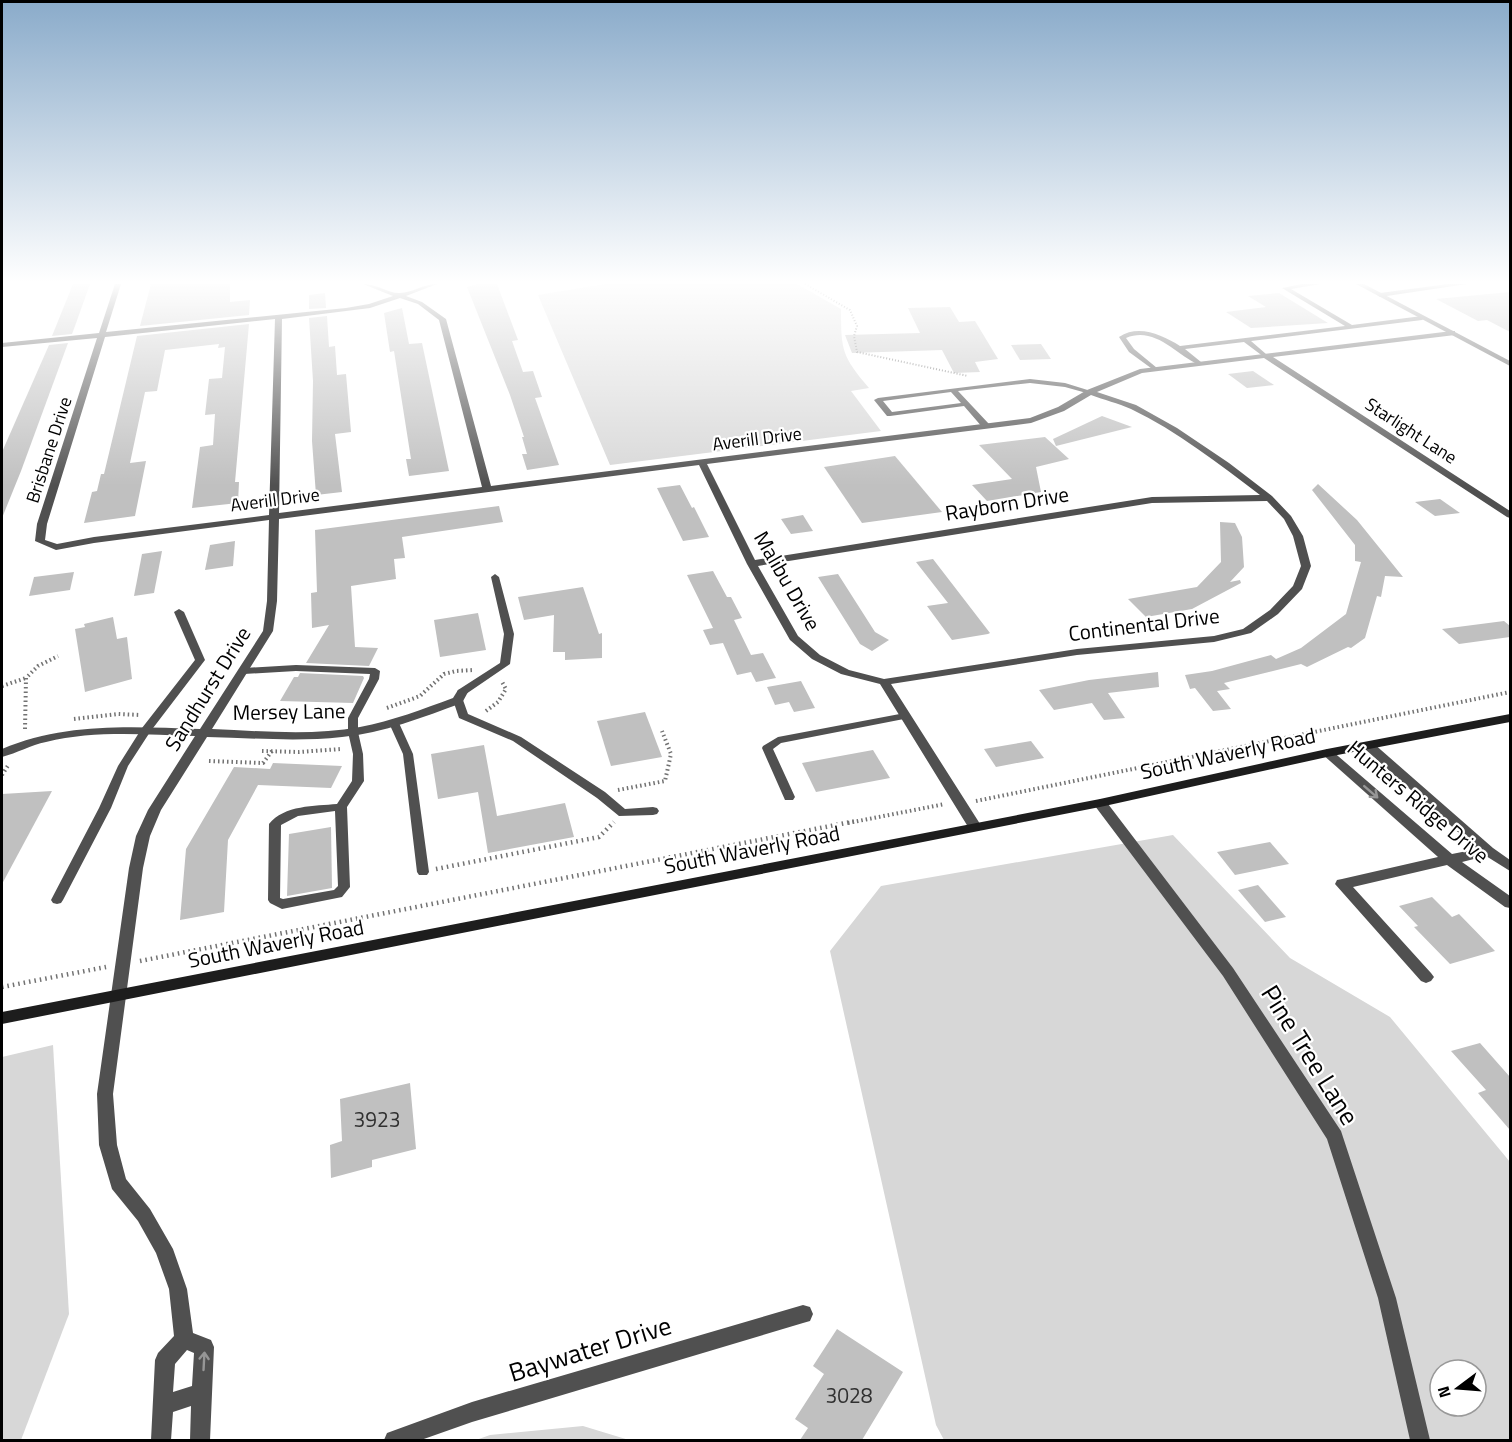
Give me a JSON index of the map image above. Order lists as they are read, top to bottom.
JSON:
{
  "streets": {
    "main road": ["South Waverly Road"],
    "street": [
      "Starlight Lane",
      "Averill Drive",
      "Brisbane Drive",
      "Rayborn Drive",
      "Malibu Drive",
      "Continental Drive",
      "Sandhurst Drive",
      "Mersey Lane",
      "Hunters Ridge Drive",
      "Pine Tree Lane",
      "Baywater Drive"
    ]
  },
  "crossings": [
    ["Starlight Lane", "Averill Drive"],
    ["Averill Drive", "Brisbane Drive"],
    ["Averill Drive", "Malibu Drive"],
    ["Averill Drive", "Continental Drive"],
    ["Averill Drive", "Sandhurst Drive"],
    ["Rayborn Drive", "Malibu Drive"],
    ["Rayborn Drive", "Continental Drive"],
    ["Malibu Drive", "Continental Drive"],
    ["Sandhurst Drive", "Mersey Lane"],
    ["Sandhurst Drive", "South Waverly Road"],
    ["South Waverly Road", "Hunters Ridge Drive"],
    ["South Waverly Road", "Pine Tree Lane"]
  ],
  "house_numbers": ["3923", "3028"],
  "north": "left"
}
